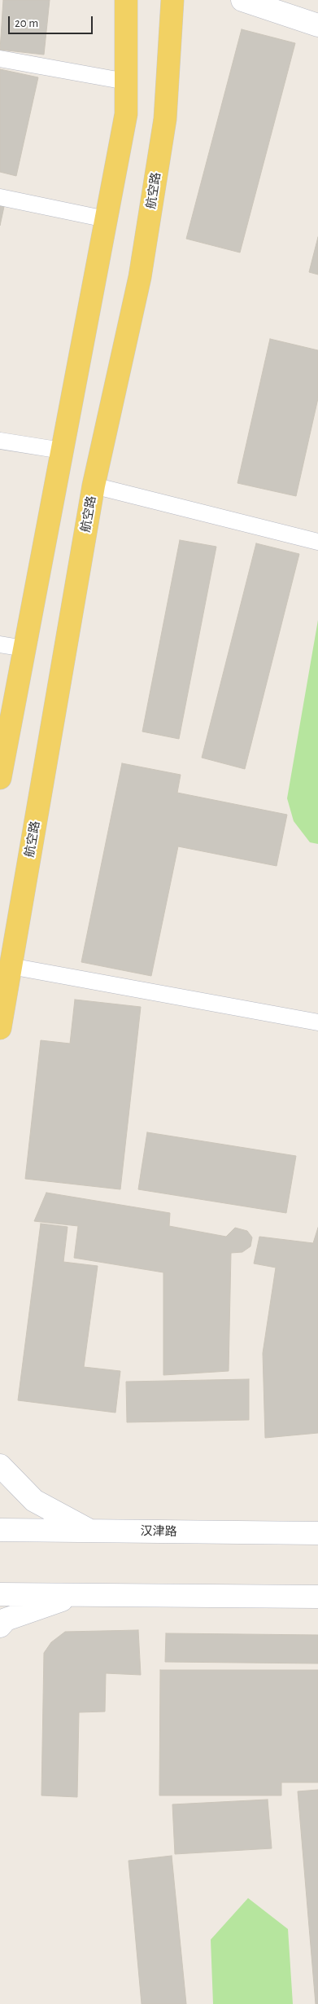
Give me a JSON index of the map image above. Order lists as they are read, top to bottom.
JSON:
{
  "streets": {
    "main road": ["航空路"],
    "street": ["汉津路"]
  },
  "scale_bar": "20 m"
}
